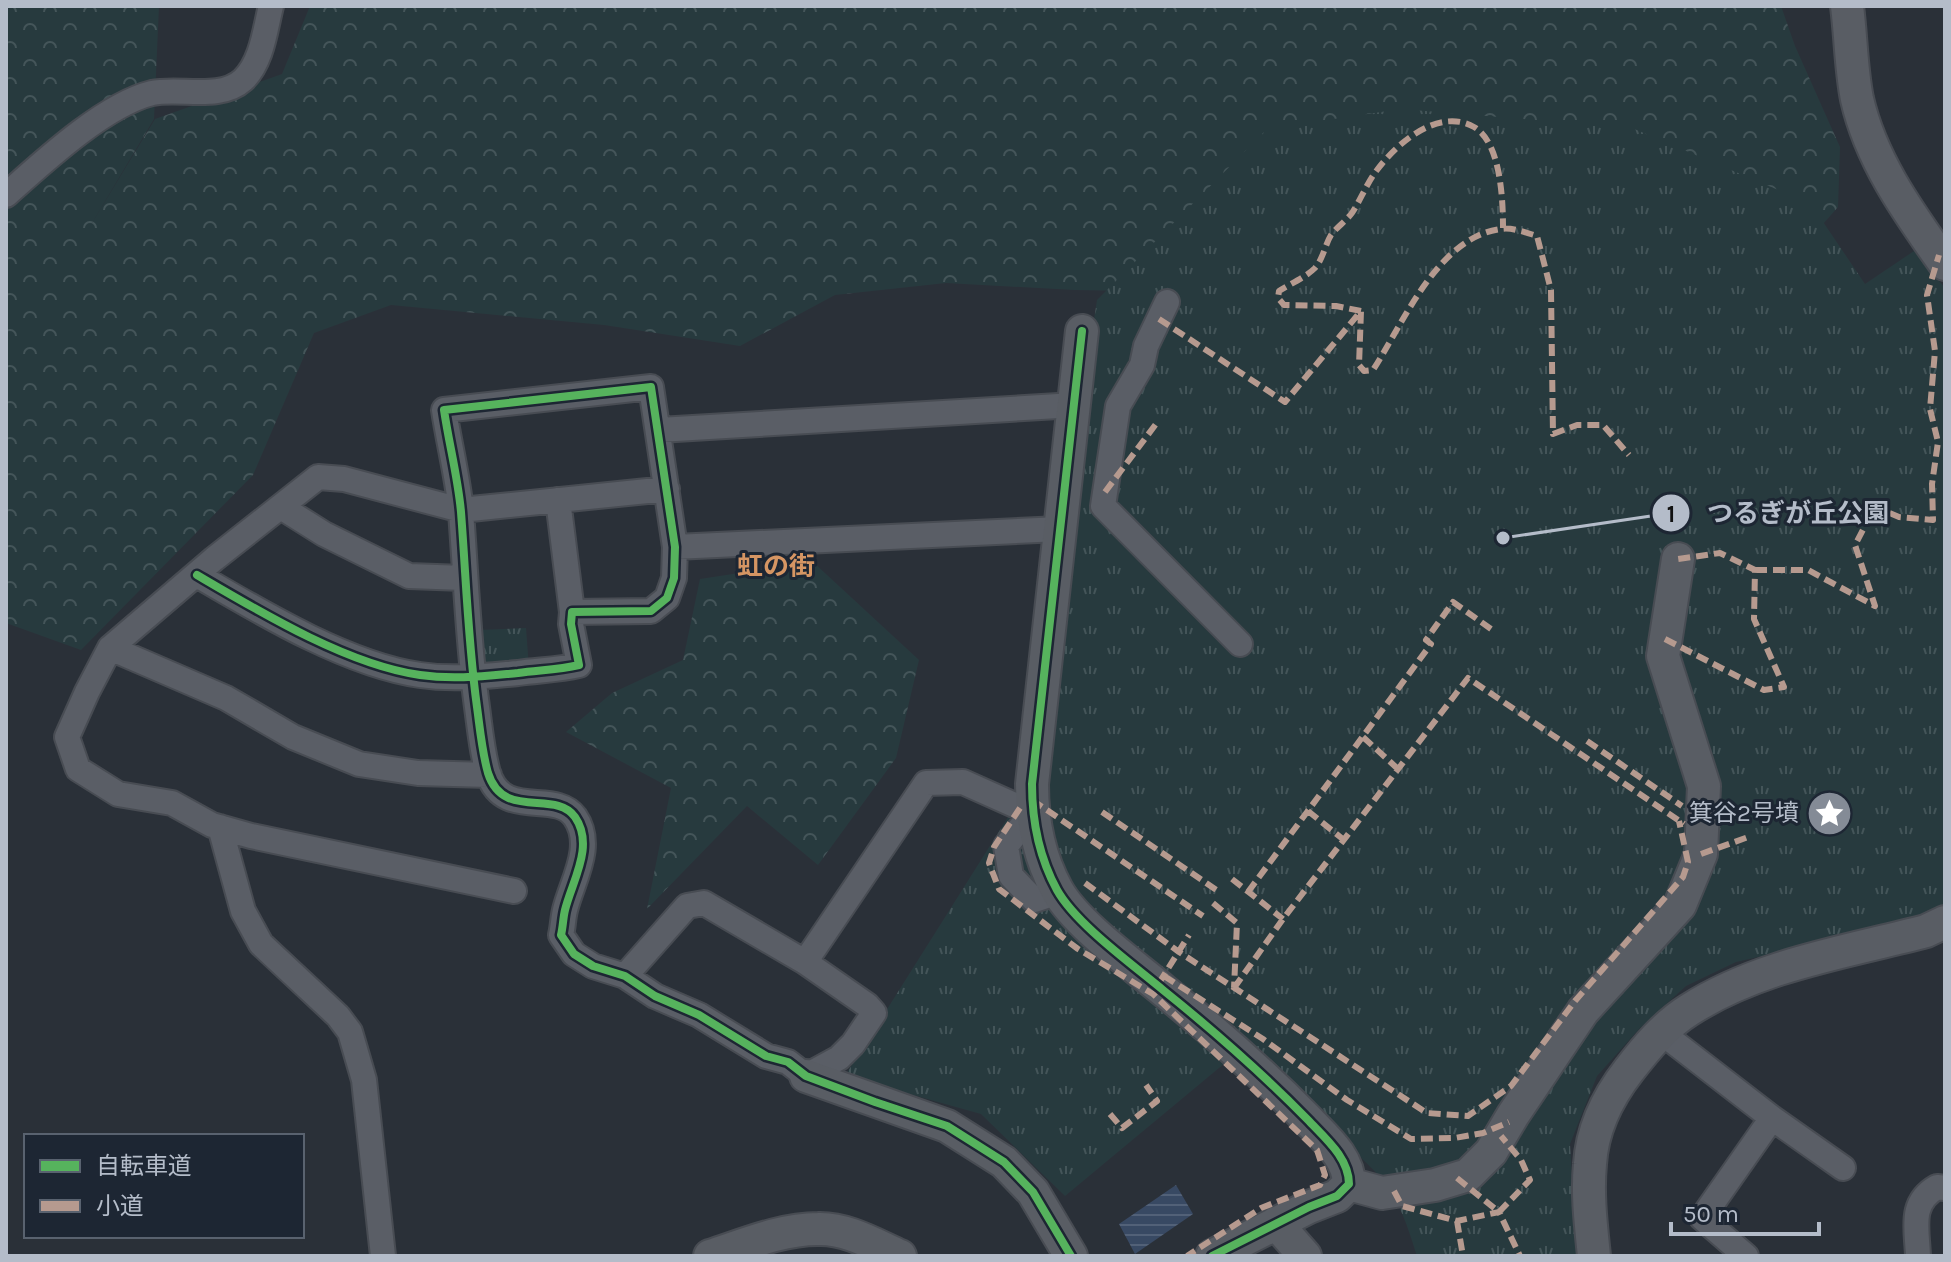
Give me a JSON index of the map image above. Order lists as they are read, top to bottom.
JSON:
{
  "districts": ["虹の街"],
  "places": {
    "other": ["つるぎが丘公園"],
    "place": ["箕谷2号墳"]
  },
  "legend": ["自転車道", "小道"],
  "scale_bar": "50 m"
}
